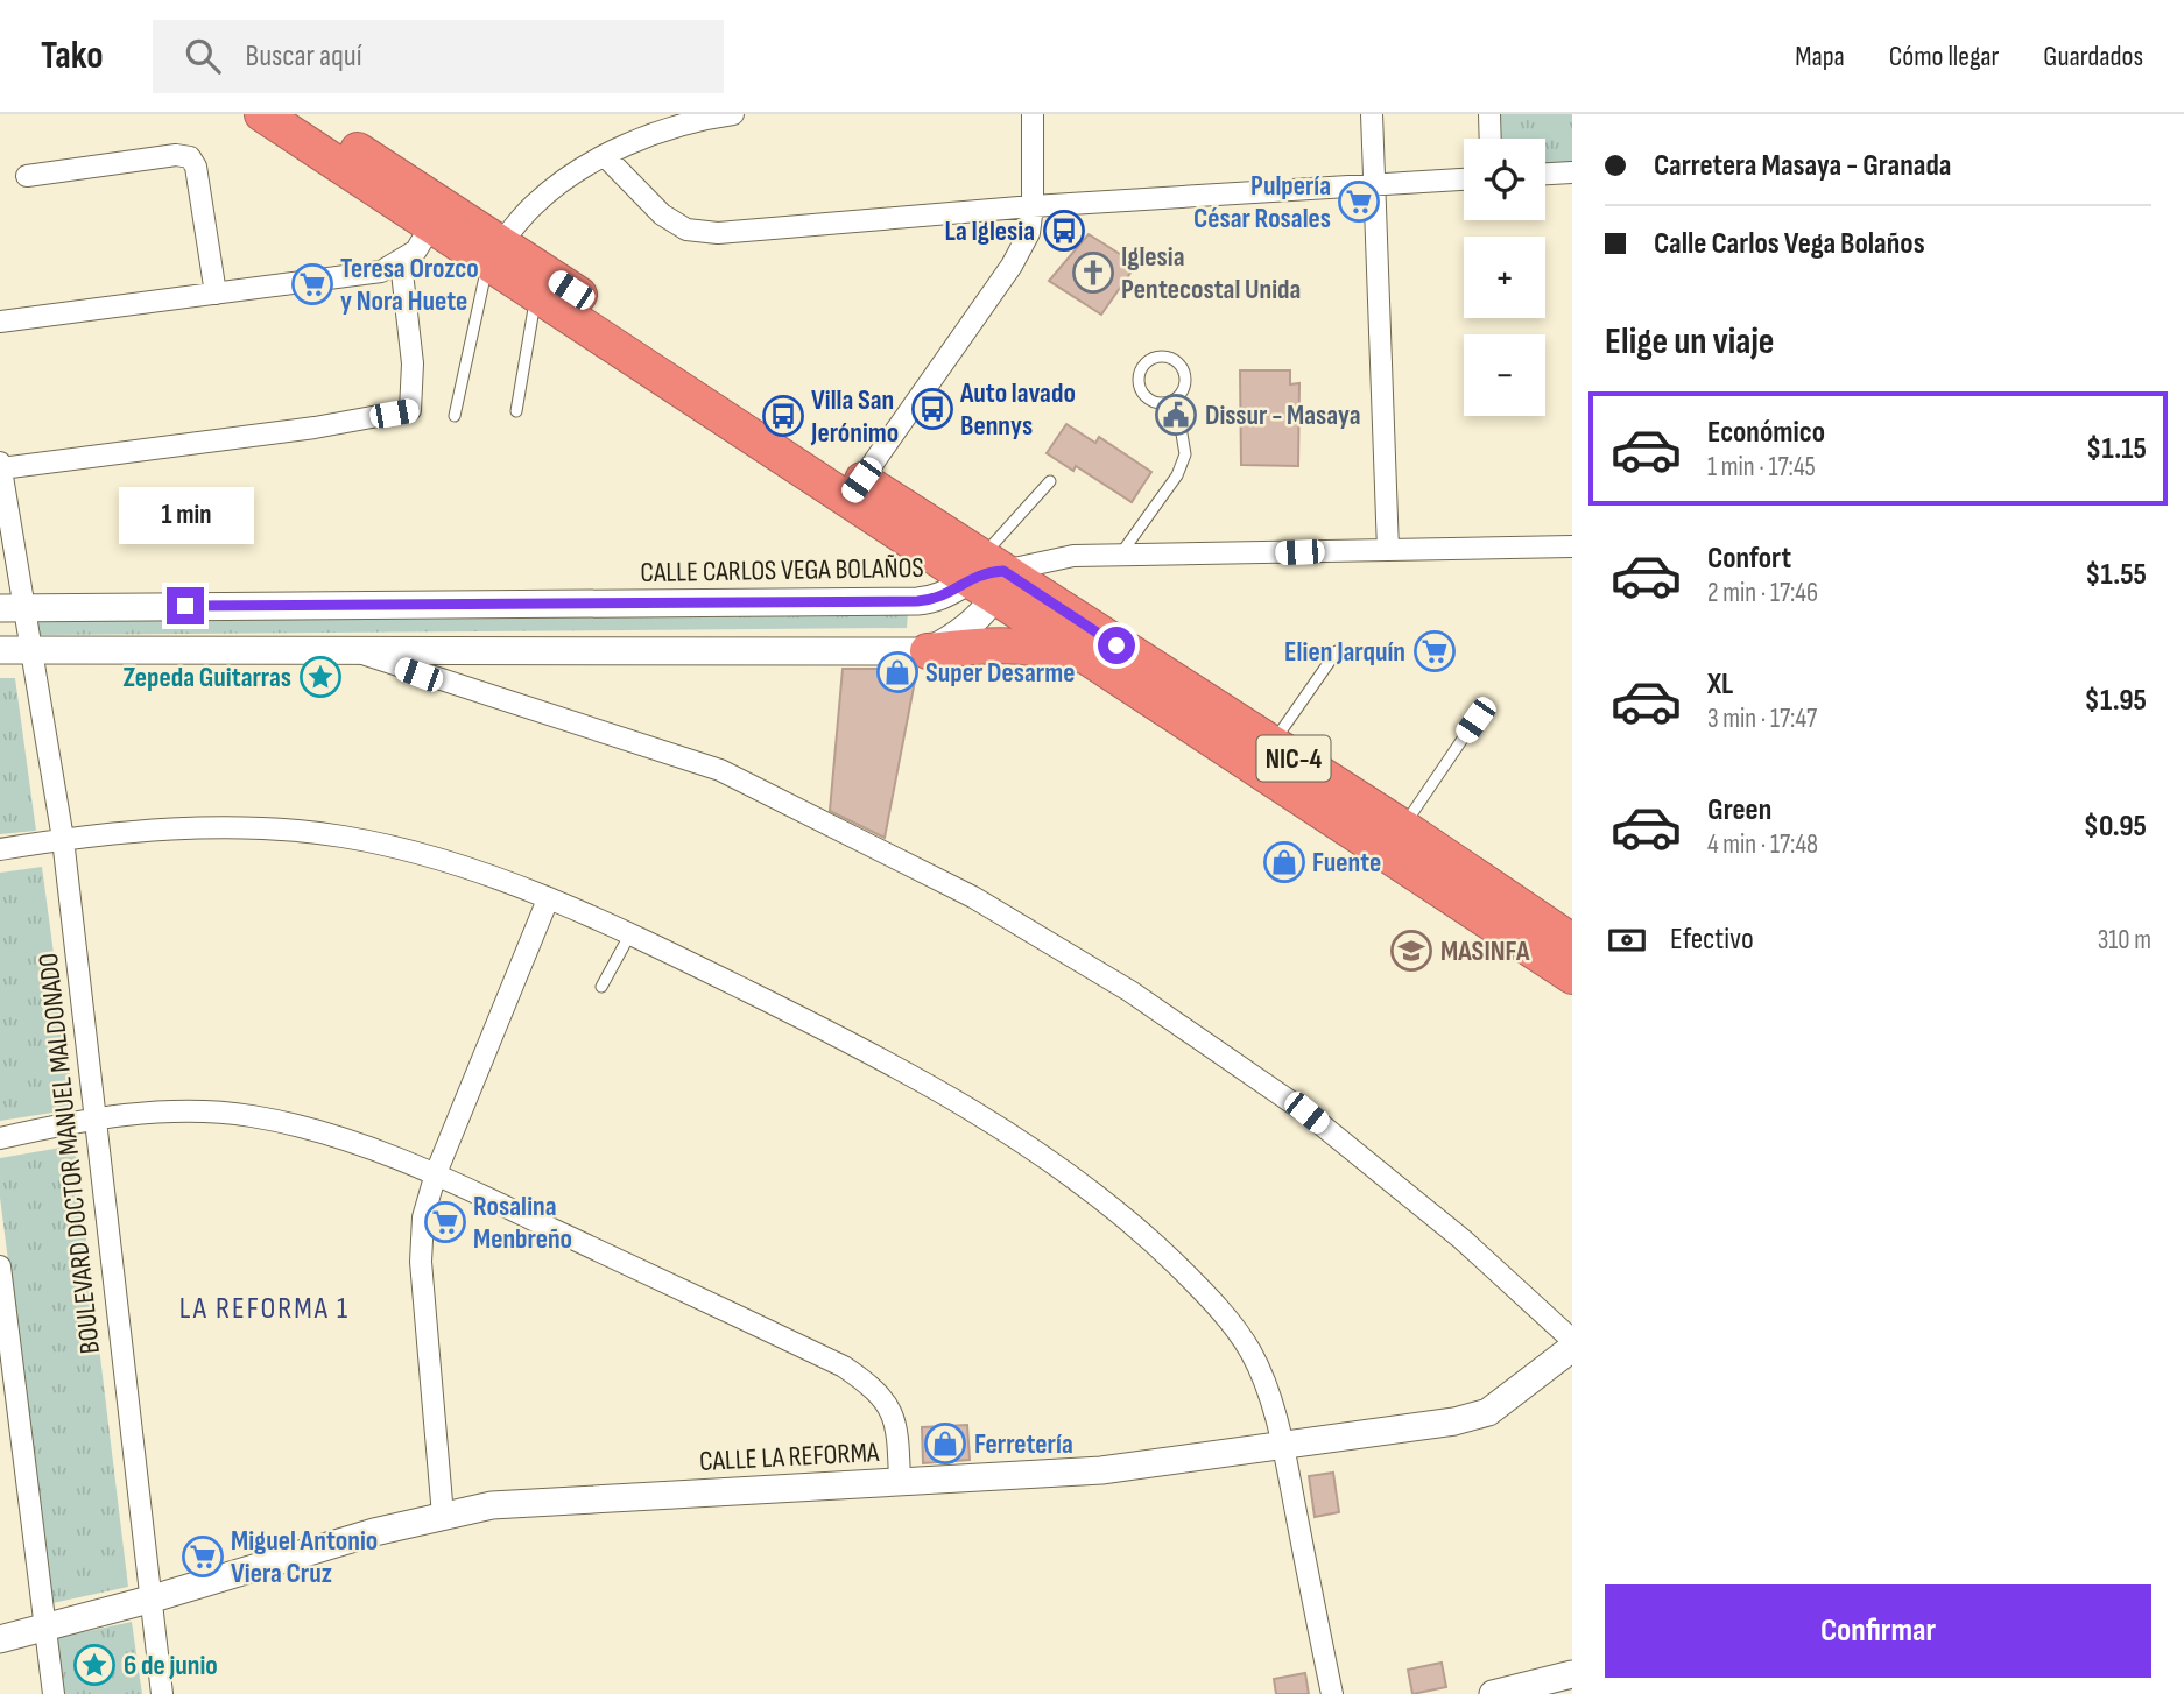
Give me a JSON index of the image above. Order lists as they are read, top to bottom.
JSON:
{
  "streets": {
    "highway": ["NIC-4"],
    "street": ["CALLE CARLOS VEGA BOLAÑOS", "BOULEVARD DOCTOR MANUEL MALDONADO", "CALLE LA REFORMA"]
  },
  "crossings": [
    ["CALLE CARLOS VEGA BOLAÑOS", "NIC-4"],
    ["CALLE CARLOS VEGA BOLAÑOS", "BOULEVARD DOCTOR MANUEL MALDONADO"],
    ["BOULEVARD DOCTOR MANUEL MALDONADO", "CALLE LA REFORMA"]
  ],
  "districts": ["LA REFORMA 1"],
  "places": {
    "supermarket": [
      "Pulpería César Rosales",
      "Teresa Orozco y Nora Huete",
      "Elien Jarquín",
      "Rosalina Menbreño",
      "Miguel Antonio Viera Cruz"
    ],
    "bus stop": ["La Iglesia", "Auto lavado Bennys", "Villa San Jerónimo"],
    "church": ["Iglesia Pentecostal Unida"],
    "public building": ["Dissur - Masaya"],
    "shop": ["Super Desarme", "Fuente", "Ferretería"],
    "place": ["Zepeda Guitarras", "6 de junio"],
    "school or university": ["MASINFA"]
  },
  "page": {
    "header": "Tako",
    "search": "Buscar aquí",
    "nav": ["Mapa", "Cómo llegar", "Guardados"],
    "banner": ["Carretera Masaya - Granada", "Calle Carlos Vega Bolaños"],
    "map_buttons": ["+", "−"],
    "heading": "Elige un viaje",
    "list": [
      {
        "name": "Económico",
        "note": "1 min · 17:45",
        "value": "$1.15"
      },
      {
        "name": "Confort",
        "note": "2 min · 17:46",
        "value": "$1.55"
      },
      {
        "name": "XL",
        "note": "3 min · 17:47",
        "value": "$1.95"
      },
      {
        "name": "Green",
        "note": "4 min · 17:48",
        "value": "$0.95"
      }
    ],
    "bubble": "1 min",
    "pay": ["Efectivo", "310 m"],
    "buttons": "Confirmar"
  }
}
